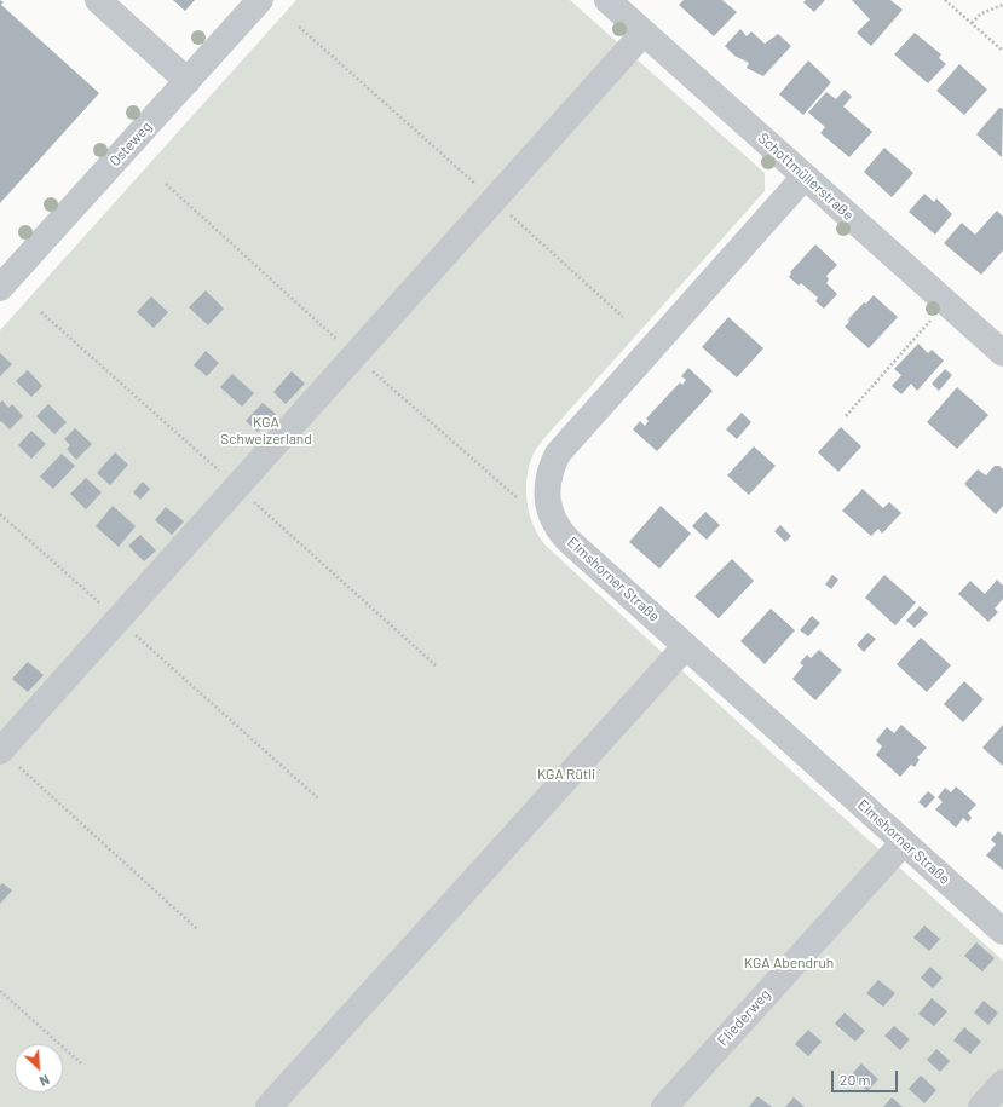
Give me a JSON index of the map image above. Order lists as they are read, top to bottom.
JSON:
{
  "streets": {
    "street": [
      "Osteweg",
      "Schottmüllerstraße",
      "Elmshorner Straße",
      "Fliederweg"
    ]
  },
  "crossings": [
    ["Schottmüllerstraße", "Elmshorner Straße"],
    ["Elmshorner Straße", "Fliederweg"]
  ],
  "parks": ["KGA Schweizerland", "KGA Rütli", "KGA Abendruh"],
  "scale_bar": "20 m",
  "north": "bottom right"
}
